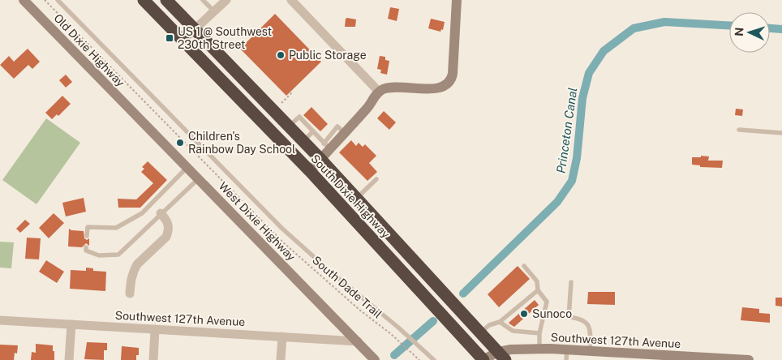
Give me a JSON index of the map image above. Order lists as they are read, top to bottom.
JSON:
{
  "streets": {
    "highway": ["South Dixie Highway"],
    "street": ["Old Dixie Highway", "West Dixie Highway", "Southwest 127th Avenue"],
    "path": ["South Dade Trail"]
  },
  "crossings": [
    ["Old Dixie Highway", "West Dixie Highway"],
    ["South Dixie Highway", "Southwest 127th Avenue"],
    ["West Dixie Highway", "Southwest 127th Avenue"]
  ],
  "water": ["Princeton Canal"],
  "places": {
    "transit": ["US 1 @ Southwest 230th Street"],
    "other": ["Public Storage", "Children's Rainbow Day School", "Sunoco"]
  },
  "north": "left"
}
